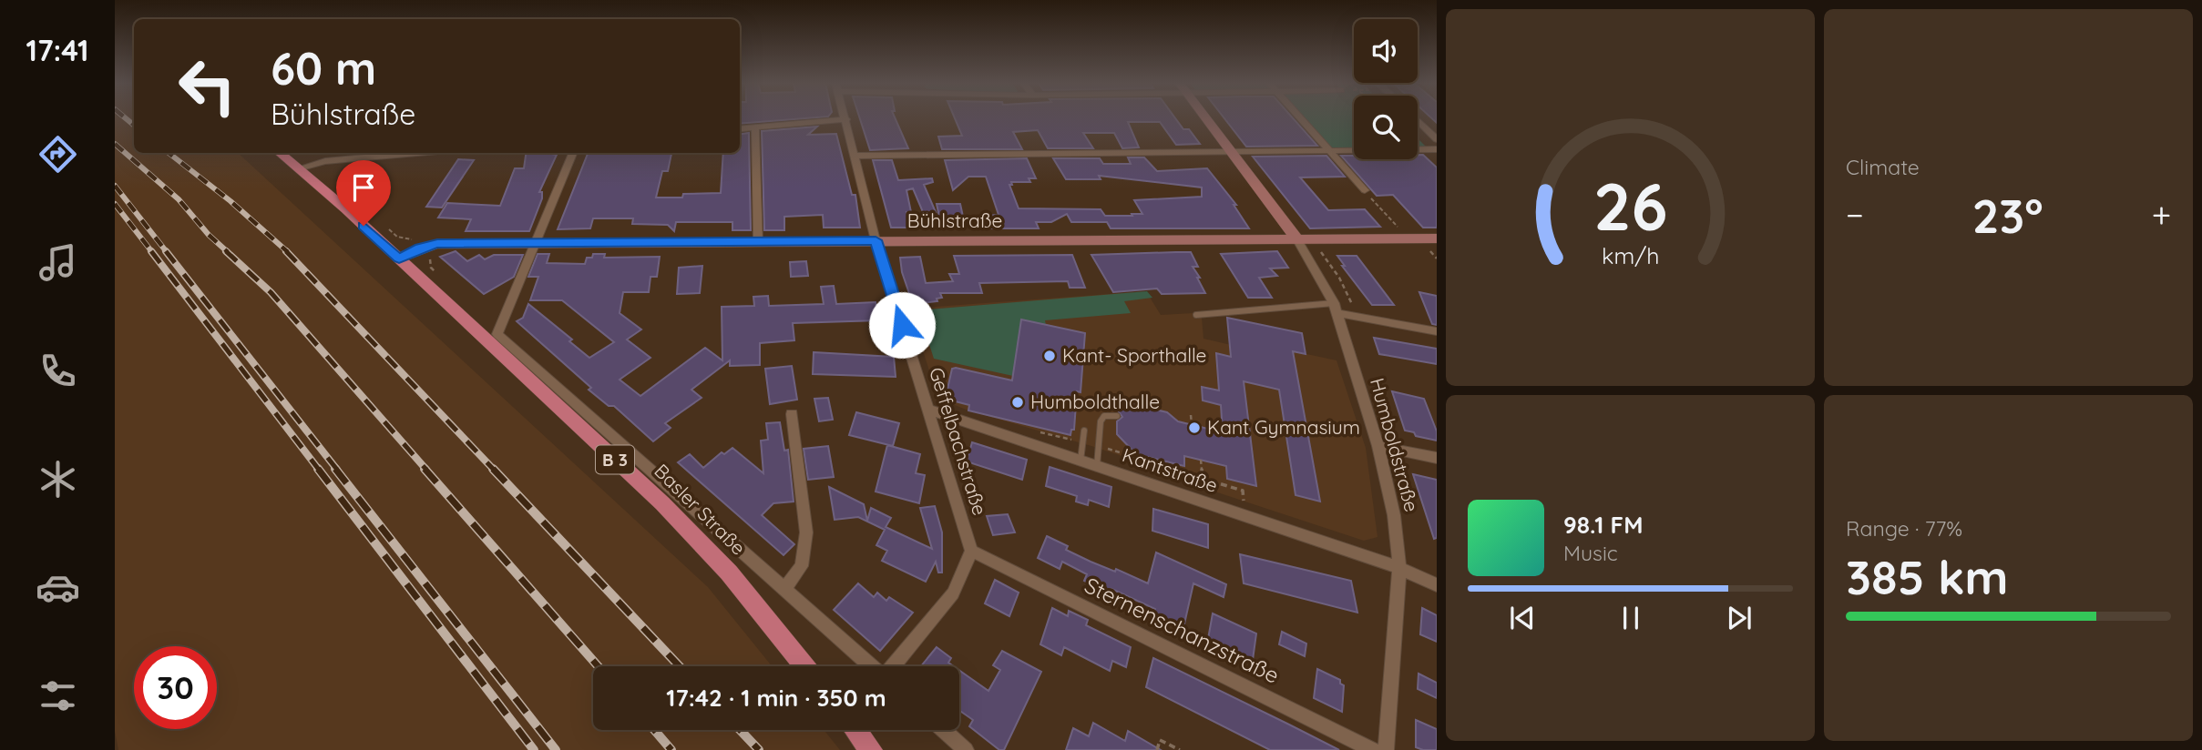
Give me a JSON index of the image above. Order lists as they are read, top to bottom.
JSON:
{
  "streets": {
    "main road": ["B 3", "Basler Straße"],
    "street": [
      "Bühlstraße",
      "Geffelbachstraße",
      "Humboldstraße",
      "Kantstraße",
      "Sternenschanzstraße"
    ]
  },
  "crossings": [
    ["Bühlstraße", "Geffelbachstraße"],
    ["Bühlstraße", "Humboldstraße"],
    ["Bühlstraße", "B 3"],
    ["Bühlstraße", "Basler Straße"],
    ["Geffelbachstraße", "Kantstraße"],
    ["Geffelbachstraße", "Sternenschanzstraße"],
    ["Humboldstraße", "Kantstraße"],
    ["B 3", "Basler Straße"]
  ],
  "places": ["Kant- Sporthalle", "Humboldthalle", "Kant Gymnasium"],
  "page": {
    "tabs": "17:41",
    "tile": [
      "Climate",
      ["Range · 77%", "385 km"]
    ],
    "turn": ["60 m", "Bühlstraße"],
    "heat": ["−", "23°", "+"],
    "song": ["98.1 FM", "Music"],
    "limit": "30",
    "trip": "17:42 · 1 min · 350 m",
    "gauge": ["26", "km/h"]
  }
}
